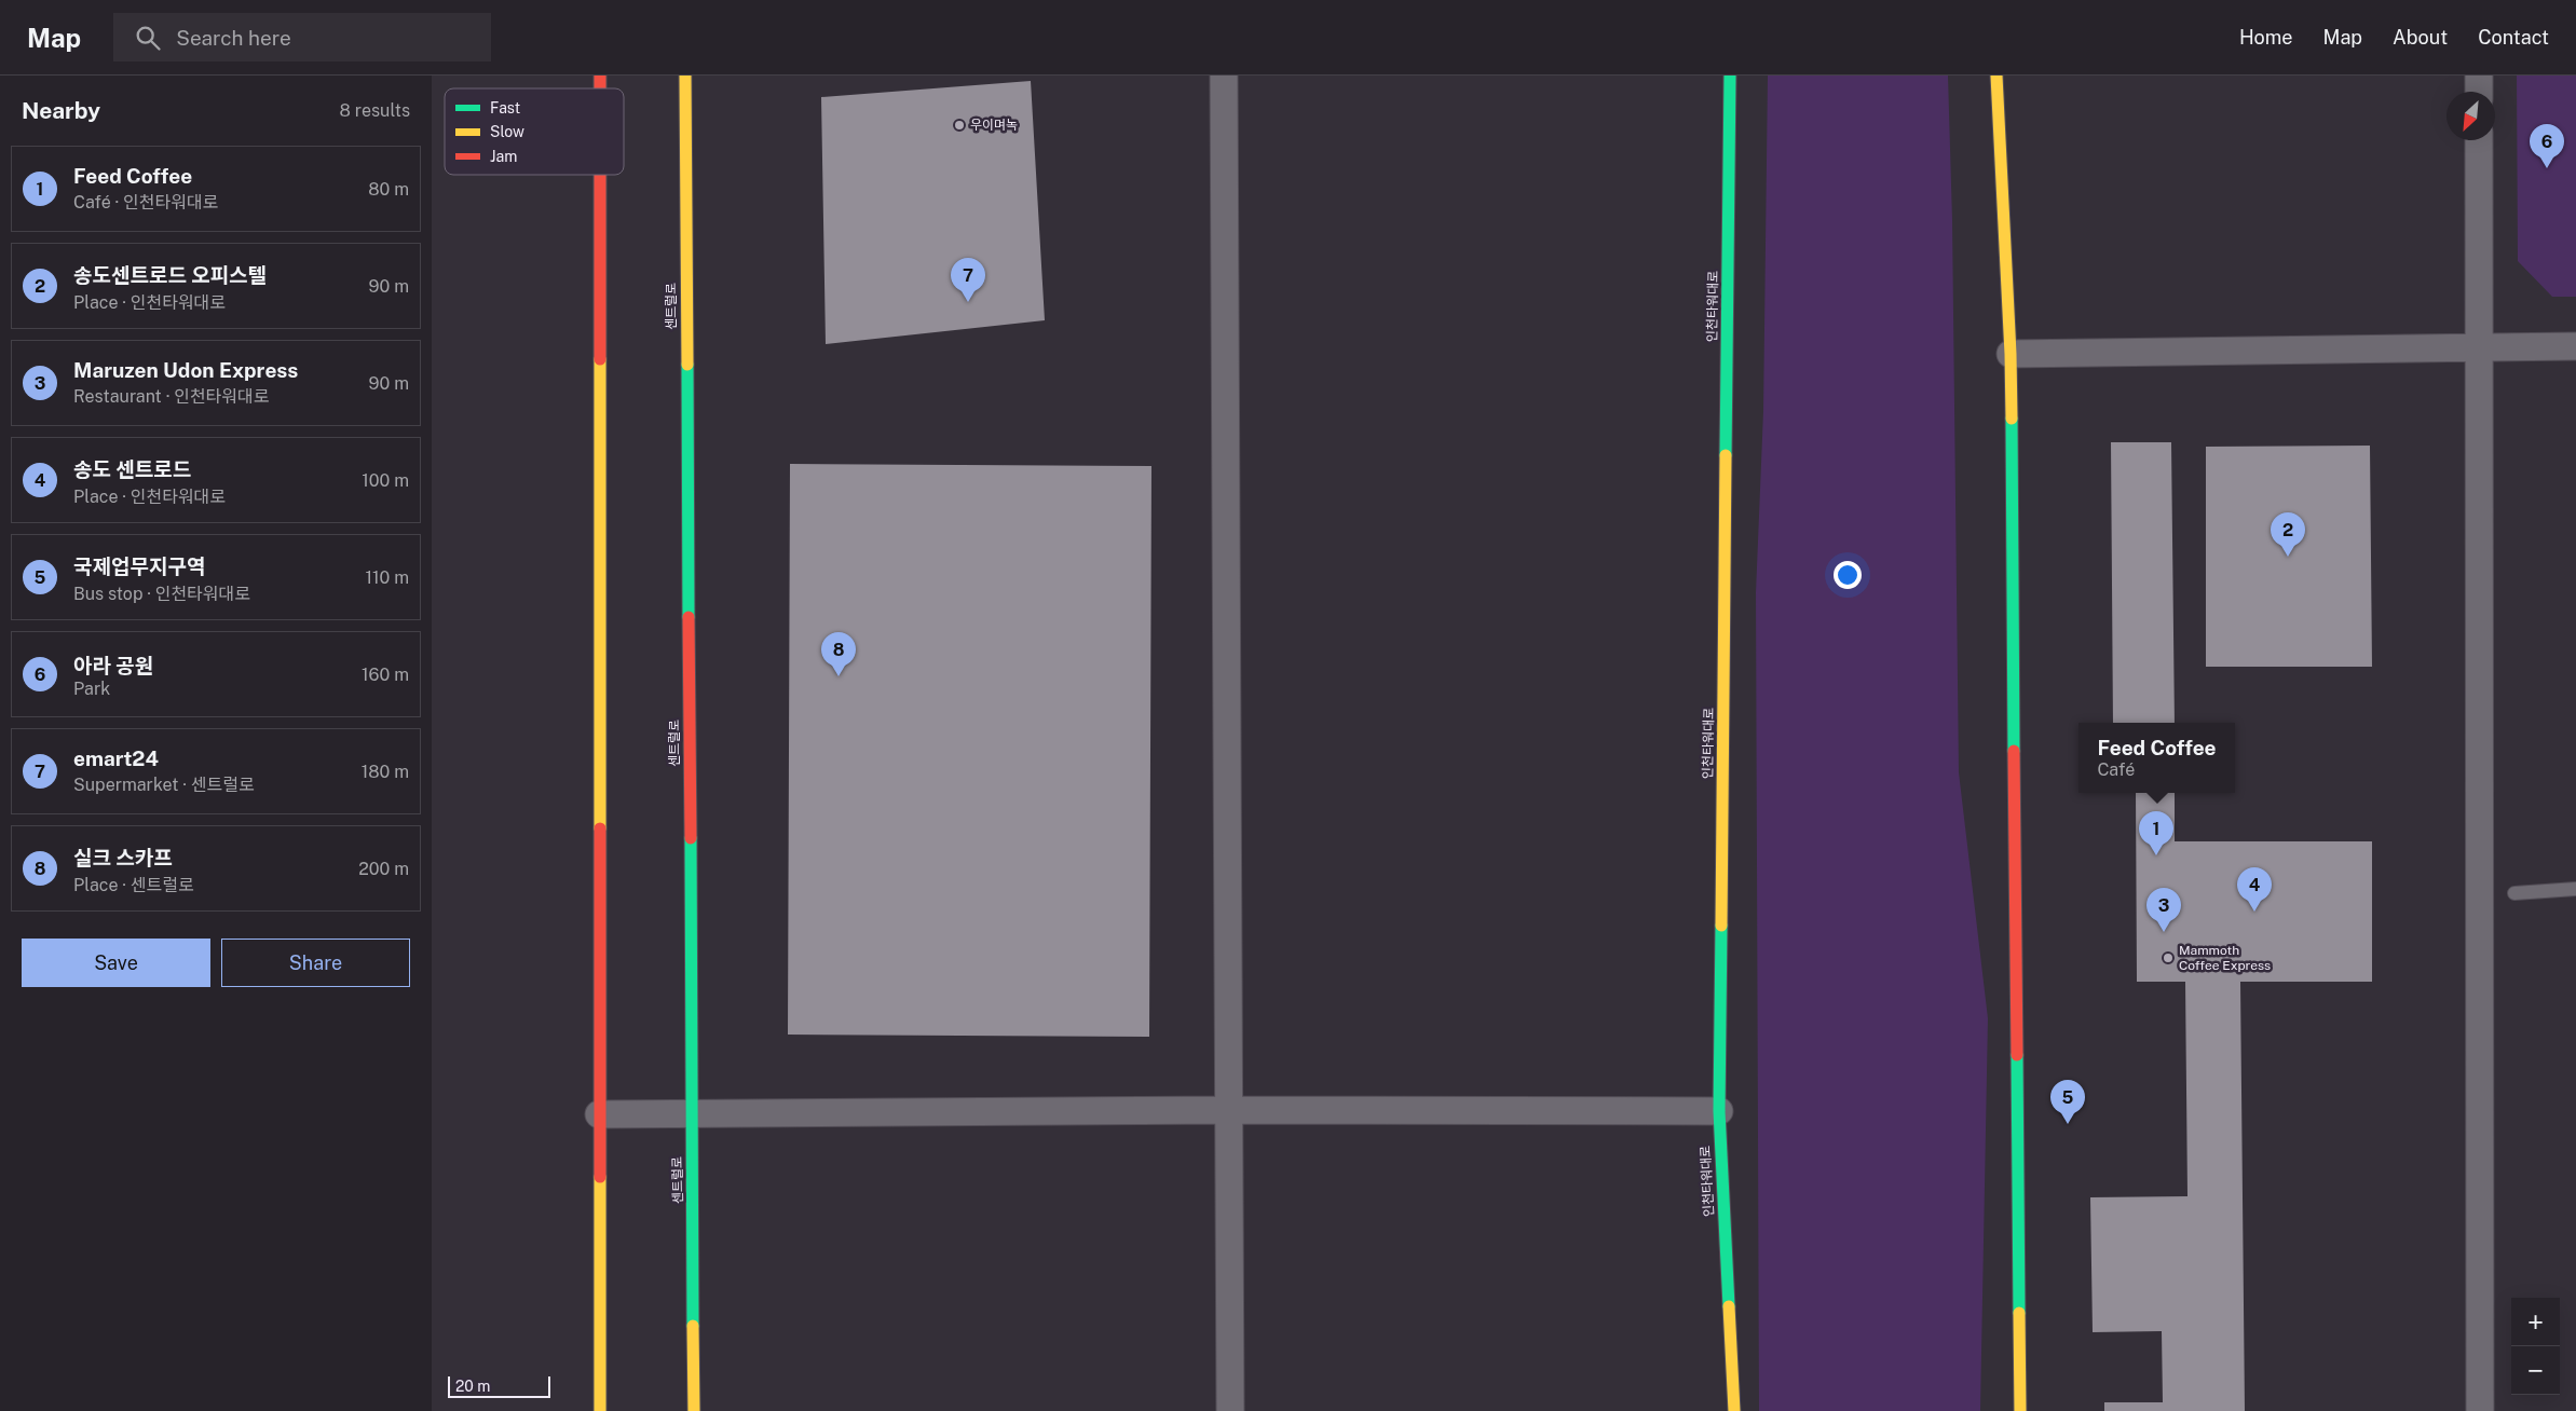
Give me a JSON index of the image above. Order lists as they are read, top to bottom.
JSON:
{
  "streets": {
    "main road": ["센트럴로", "인천타워대로"]
  },
  "places": ["우이며녹", "Mammoth Coffee Express"],
  "legend": ["Fast", "Slow", "Jam"],
  "scale_bar": "20 m",
  "north": "bottom left",
  "page": {
    "header": "Map",
    "search": "Search here",
    "nav": [
      "Home",
      "Map",
      "About",
      "Contact"
    ],
    "heading": ["Nearby", "8 results"],
    "pins": [
      "6",
      "7",
      "2",
      "8",
      "1",
      "4",
      "3",
      "5"
    ],
    "list": [
      {
        "mark": "1",
        "name": "Feed Coffee",
        "note": "Café · 인천타워대로",
        "value": "80 m"
      },
      {
        "mark": "2",
        "name": "송도센트로드 오피스텔",
        "note": "Place · 인천타워대로",
        "value": "90 m"
      },
      {
        "mark": "3",
        "name": "Maruzen Udon Express",
        "note": "Restaurant · 인천타워대로",
        "value": "90 m"
      },
      {
        "mark": "4",
        "name": "송도 센트로드",
        "note": "Place · 인천타워대로",
        "value": "100 m"
      },
      {
        "mark": "5",
        "name": "국제업무지구역",
        "note": "Bus stop · 인천타워대로",
        "value": "110 m"
      },
      {
        "mark": "6",
        "name": "아라 공원",
        "note": "Park",
        "value": "160 m"
      },
      {
        "mark": "7",
        "name": "emart24",
        "note": "Supermarket · 센트럴로",
        "value": "180 m"
      },
      {
        "mark": "8",
        "name": "실크 스카프",
        "note": "Place · 센트럴로",
        "value": "200 m"
      }
    ],
    "popup": ["Feed Coffee", "Café"],
    "buttons": ["Save", "Share"],
    "map_buttons": ["+", "−"],
    "scale": "20 m"
  }
}
